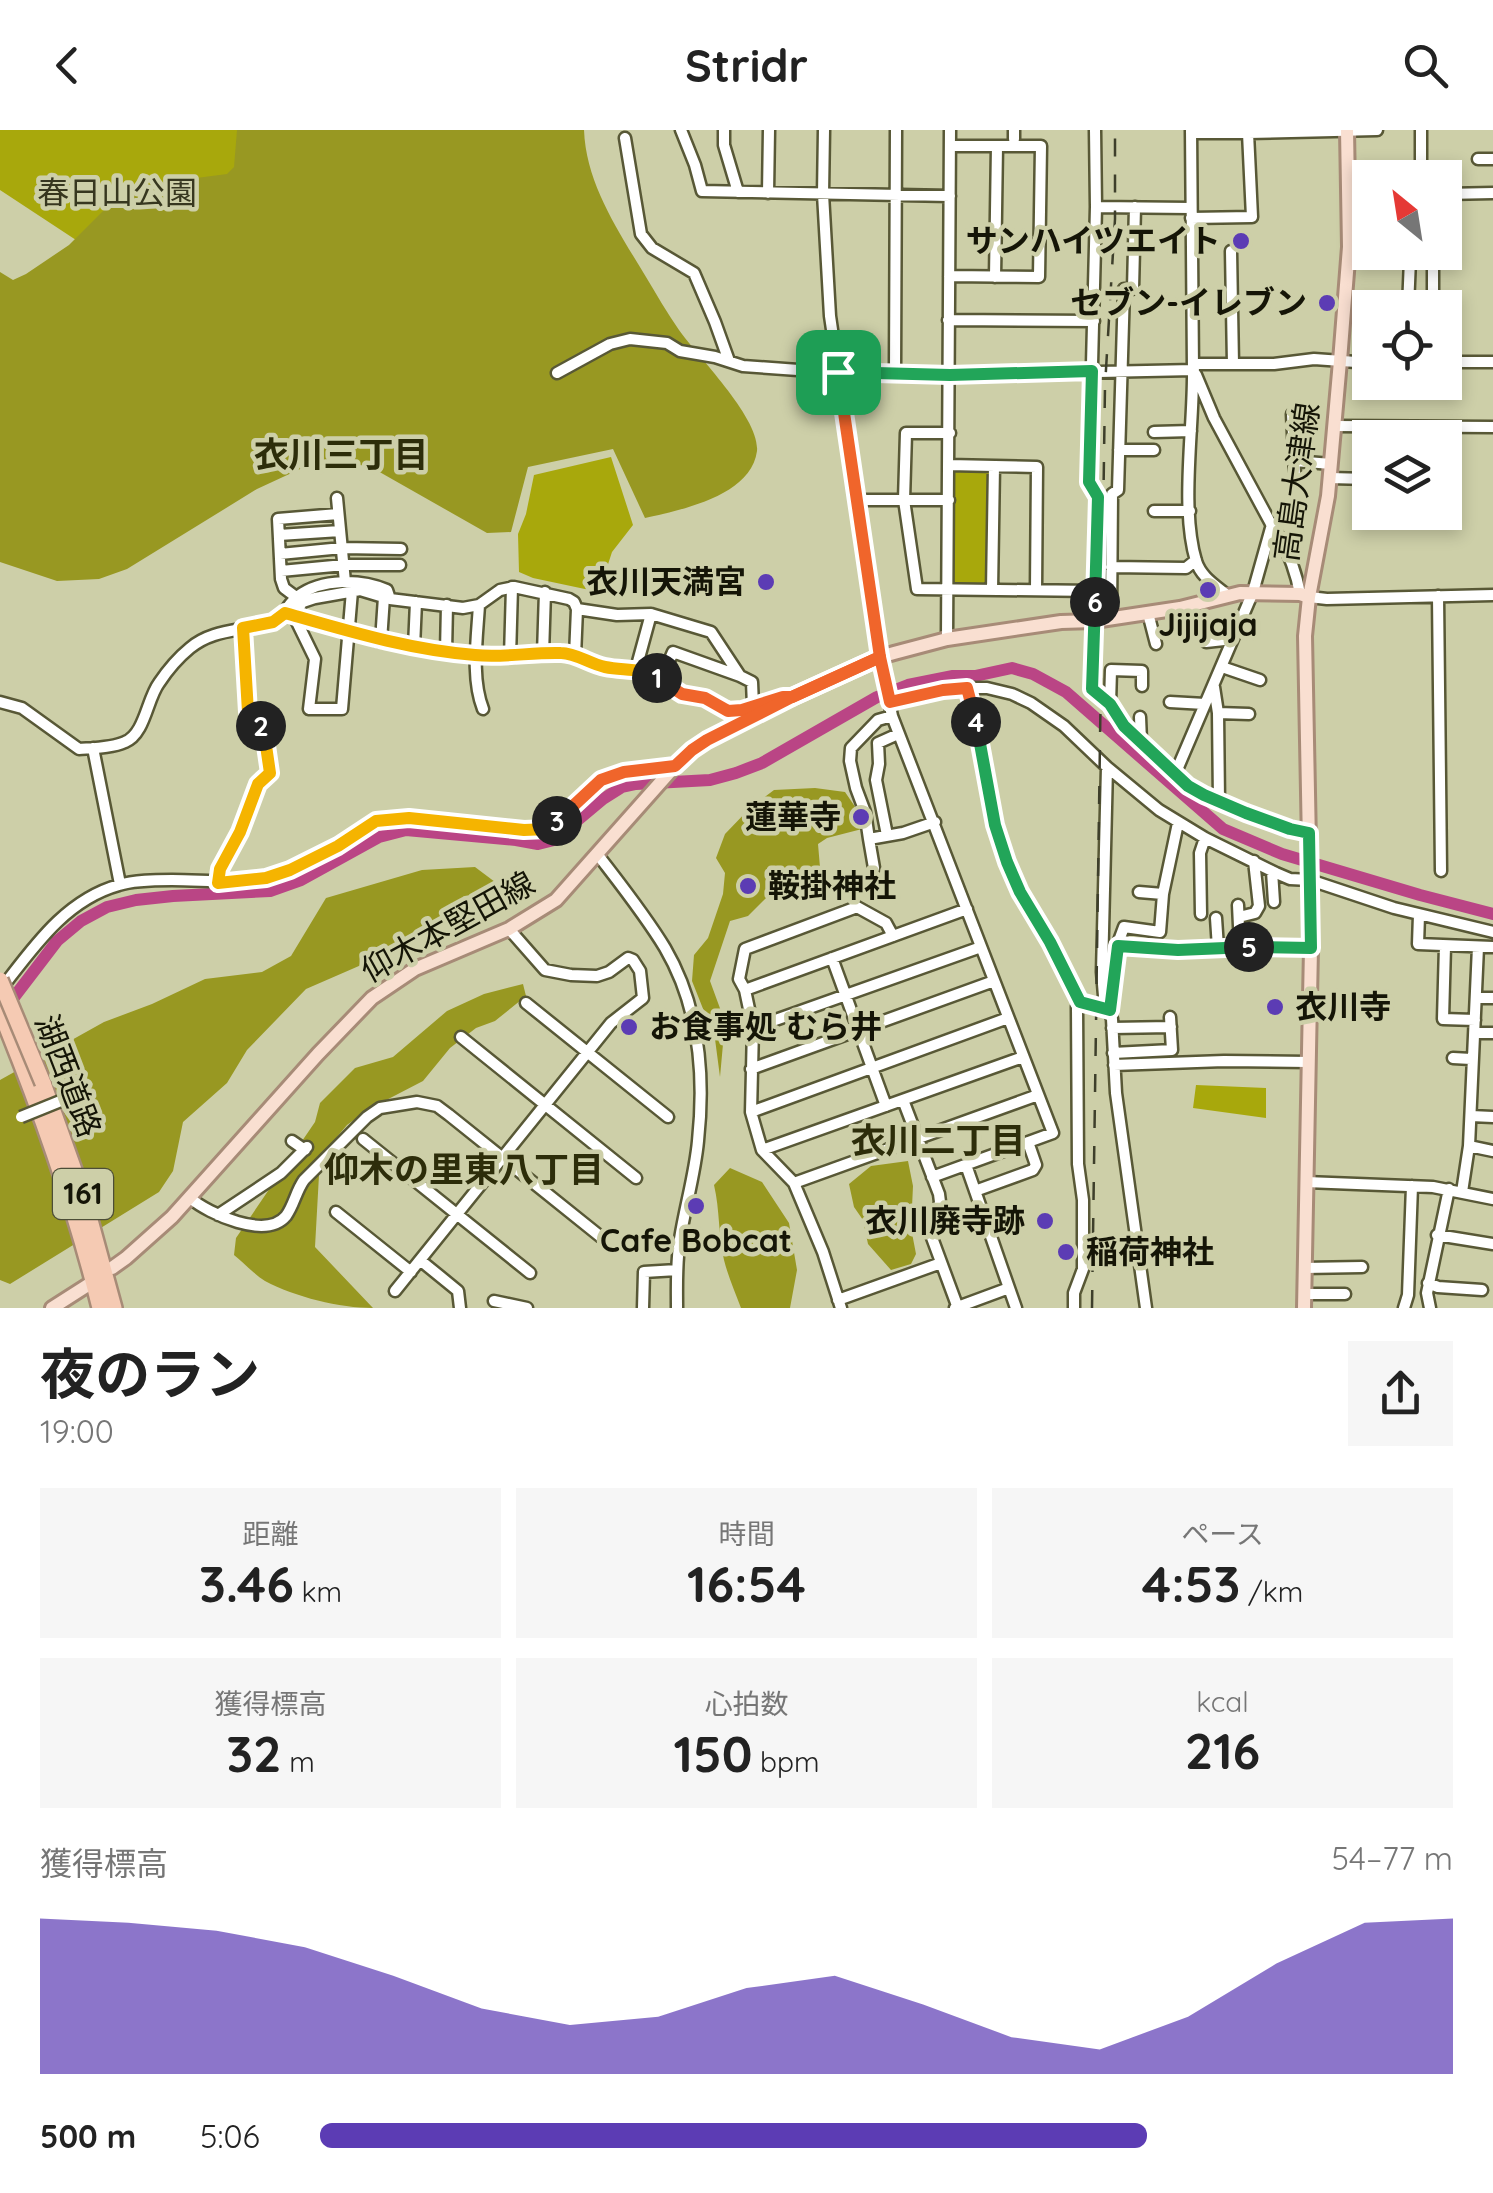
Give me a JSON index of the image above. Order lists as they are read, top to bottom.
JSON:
{
  "streets": {
    "highway": ["湖西道路", "161"],
    "main road": ["高島大津線", "仰木本堅田線"]
  },
  "crossings": [
    ["高島大津線", "仰木本堅田線"]
  ],
  "districts": ["衣川三丁目", "衣川二丁目", "仰木の里東八丁目"],
  "parks": ["春日山公園"],
  "places": [
    "サンハイツエイト",
    "セブン-イレブン",
    "衣川天満宮",
    "Jijijaja",
    "蓮華寺",
    "鞍掛神社",
    "衣川寺",
    "お食事処 むら井",
    "Cafe Bobcat",
    "衣川廃寺跡",
    "稲荷神社"
  ],
  "north": "top left",
  "page": {
    "header": "Stridr",
    "pins": [
      "6",
      "1",
      "4",
      "2",
      "3",
      "5"
    ],
    "heading": ["夜のラン", "19:00"],
    "stats": [
      ["距離", "3.46 km"],
      ["時間", "16:54"],
      ["ペース", "4:53 /km"],
      ["獲得標高", "32 m"],
      ["心拍数", "150 bpm"],
      ["kcal", "216"]
    ],
    "chart": ["獲得標高", "54–77 m"],
    "list": [
      {
        "name": "500 m",
        "note": "5:06"
      }
    ]
  }
}
